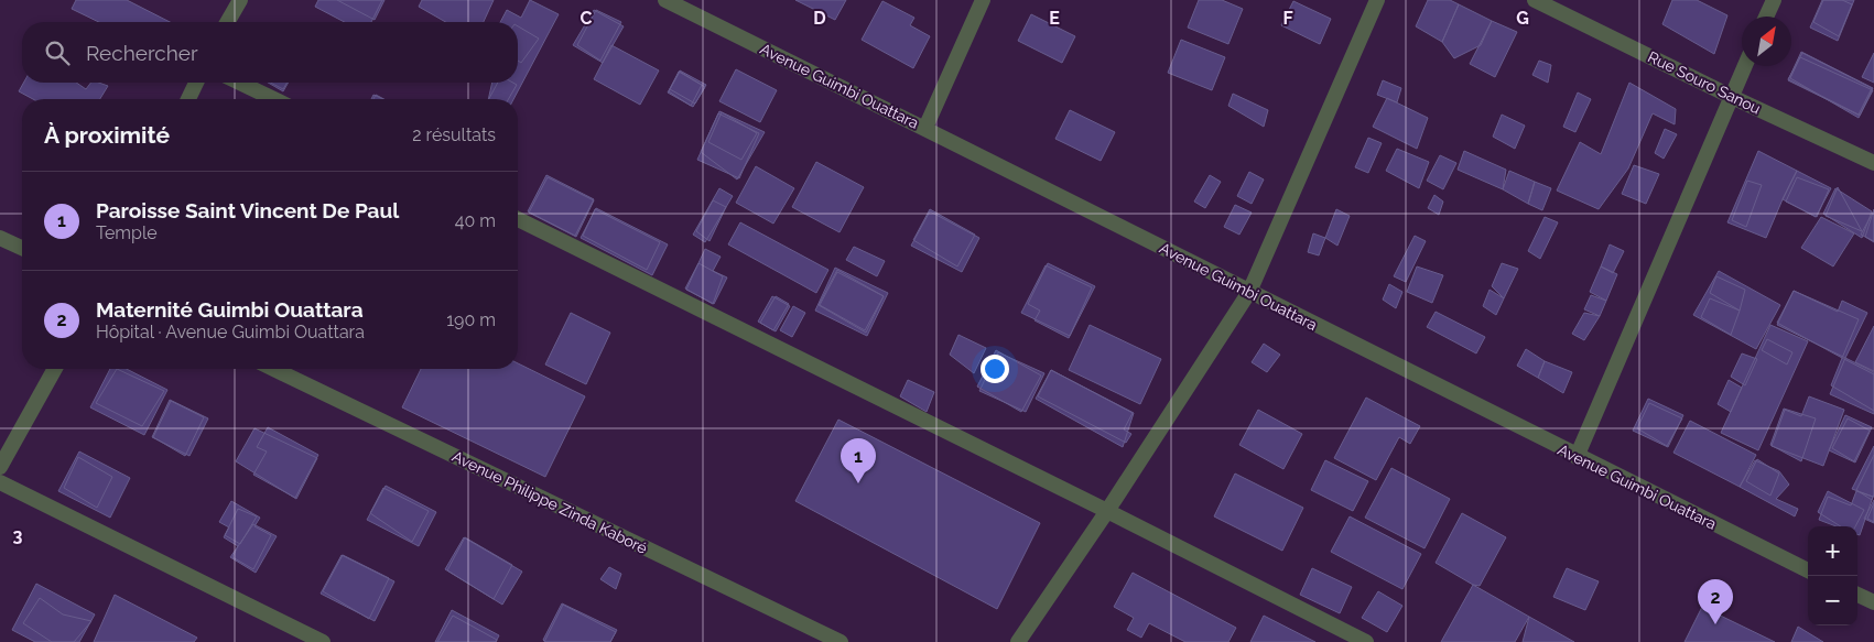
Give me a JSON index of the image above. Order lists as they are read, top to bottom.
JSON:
{
  "streets": {
    "street": ["Rue Souro Sanou", "Avenue Guimbi Ouattara", "Avenue Philippe Zinda Kaboré"]
  },
  "north": "top right",
  "page": {
    "search": "Rechercher",
    "heading": ["À proximité", "2 résultats"],
    "list": [
      {
        "mark": "1",
        "name": "Paroisse Saint Vincent De Paul",
        "note": "Temple",
        "value": "40 m"
      },
      {
        "mark": "2",
        "name": "Maternité Guimbi Ouattara",
        "note": "Hôpital · Avenue Guimbi Ouattara",
        "value": "190 m"
      }
    ],
    "pins": ["1", "2"],
    "map_buttons": ["+", "−"]
  },
  "grid": {
    "columns": [
      "C",
      "D",
      "E",
      "F",
      "G"
    ],
    "rows": ["3"]
  }
}
